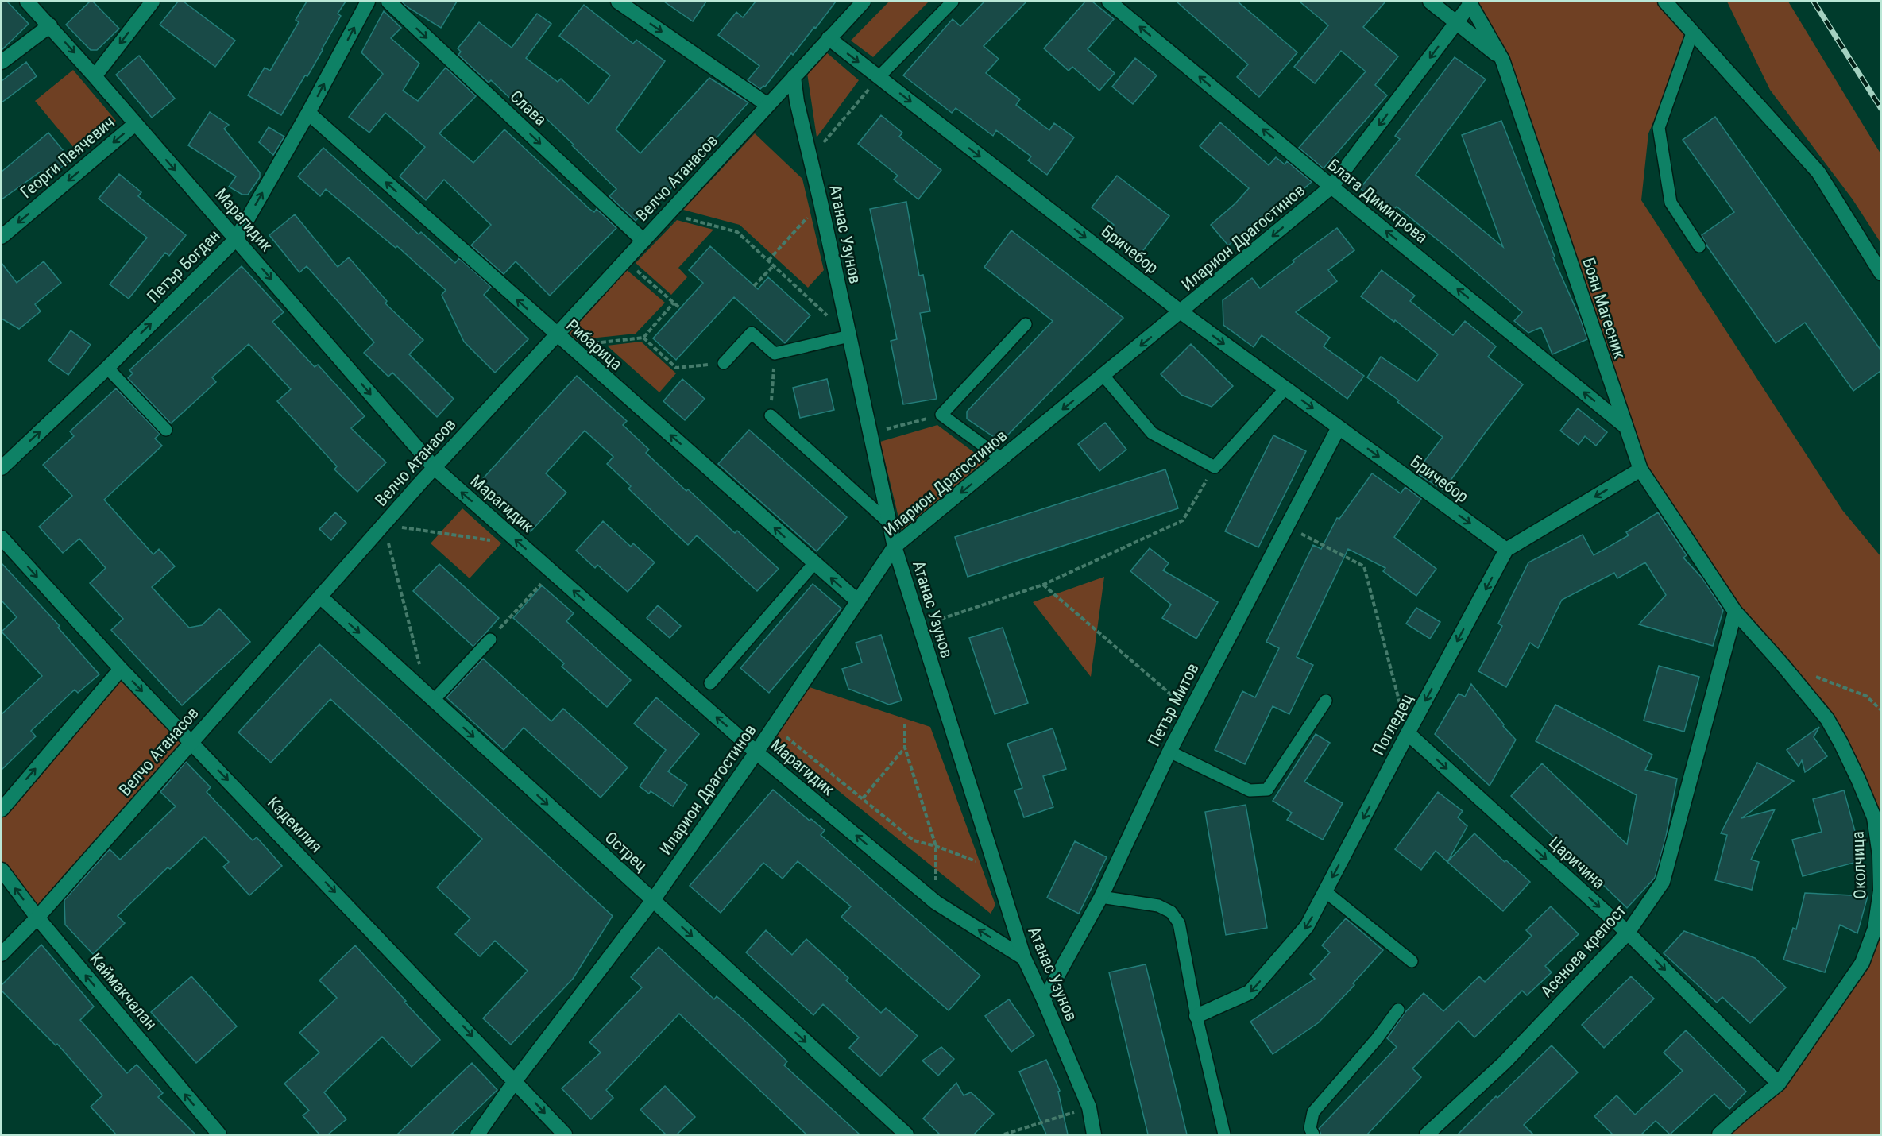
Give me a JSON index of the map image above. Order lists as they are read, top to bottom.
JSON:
{
  "streets": {
    "street": [
      "Слава",
      "Георги Пеячевич",
      "Велчо Атанасов",
      "Блага Димитрова",
      "Марагидик",
      "Атанас Узунов",
      "Иларион Драгостинов",
      "Бричебор",
      "Петър Богдан",
      "Боян Магесник",
      "Рибарица",
      "Петър Митов",
      "Погледец",
      "Кадемлия",
      "Острец",
      "Царичина",
      "Околчица",
      "Асенова крепост",
      "Каймакчалан"
    ]
  },
  "crossings": [
    ["Слава", "Велчо Атанасов"],
    ["Георги Пеячевич", "Марагидик"],
    ["Велчо Атанасов", "Марагидик"],
    ["Велчо Атанасов", "Атанас Узунов"],
    ["Велчо Атанасов", "Бричебор"],
    ["Велчо Атанасов", "Рибарица"],
    ["Велчо Атанасов", "Кадемлия"],
    ["Велчо Атанасов", "Острец"],
    ["Велчо Атанасов", "Каймакчалан"],
    ["Блага Димитрова", "Иларион Драгостинов"],
    ["Блага Димитрова", "Боян Магесник"],
    ["Марагидик", "Атанас Узунов"],
    ["Марагидик", "Иларион Драгостинов"],
    ["Марагидик", "Петър Богдан"],
    ["Атанас Узунов", "Иларион Драгостинов"],
    ["Атанас Узунов", "Петър Митов"],
    ["Иларион Драгостинов", "Бричебор"],
    ["Иларион Драгостинов", "Боян Магесник"],
    ["Иларион Драгостинов", "Рибарица"],
    ["Иларион Драгостинов", "Кадемлия"],
    ["Иларион Драгостинов", "Острец"],
    ["Бричебор", "Петър Митов"],
    ["Бричебор", "Погледец"],
    ["Петър Богдан", "Рибарица"],
    ["Боян Магесник", "Околчица"],
    ["Боян Магесник", "Асенова крепост"],
    ["Погледец", "Царичина"],
    ["Царичина", "Околчица"],
    ["Царичина", "Асенова крепост"],
    ["Околчица", "Асенова крепост"]
  ],
  "one_way": [
    "Слава",
    "Георги Пеячевич",
    "Блага Димитрова",
    "Иларион Драгостинов",
    "Бричебор",
    "Петър Богдан",
    "Рибарица",
    "Погледец",
    "Кадемлия",
    "Острец",
    "Царичина",
    "Каймакчалан"
  ]
}
